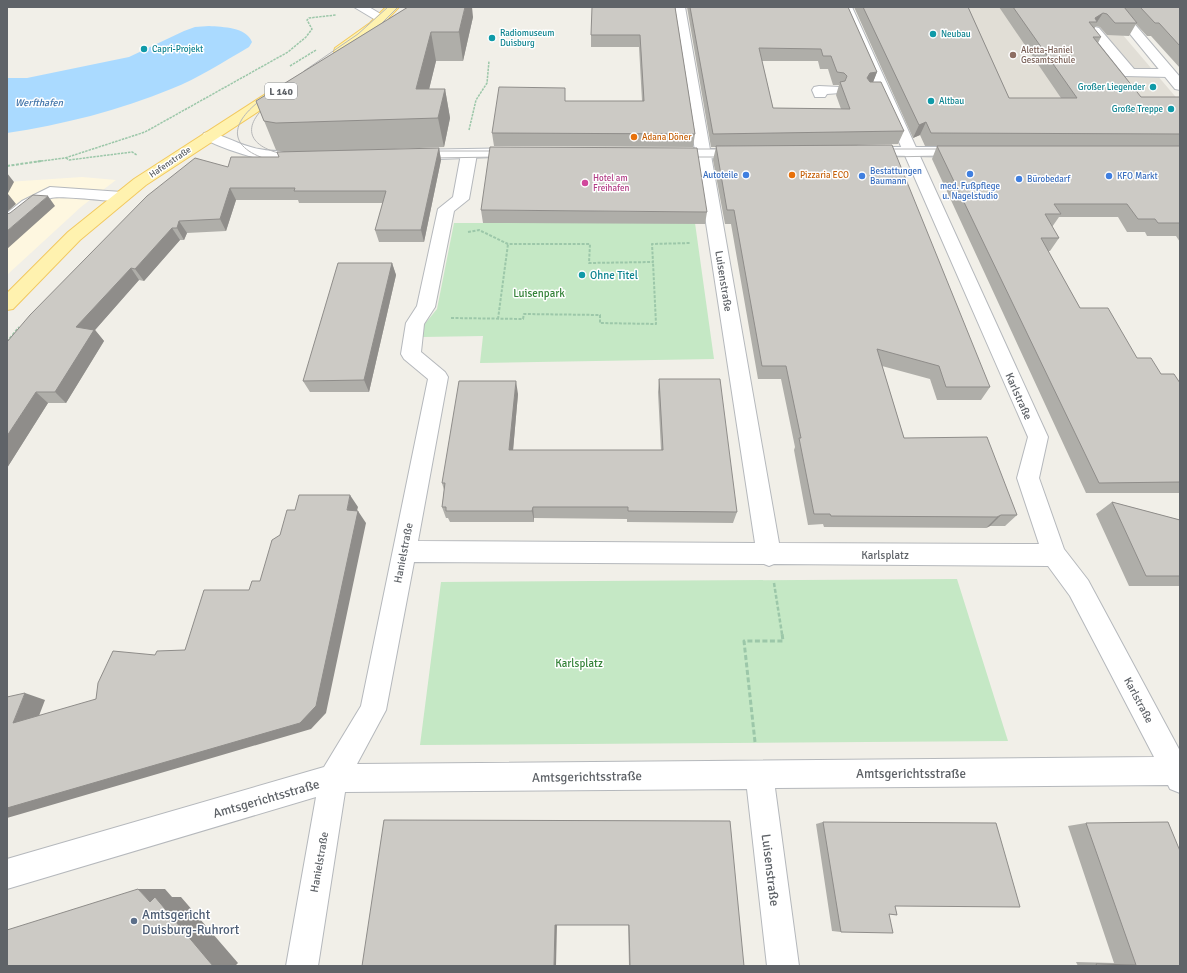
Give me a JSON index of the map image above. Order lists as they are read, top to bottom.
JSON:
{
  "streets": {
    "main road": ["L 140", "Hafenstraße"],
    "street": [
      "Luisenstraße",
      "Karlstraße",
      "Hanielstraße",
      "Karlsplatz",
      "Amtsgerichtsstraße"
    ]
  },
  "crossings": [
    ["Luisenstraße", "Karlsplatz"],
    ["Luisenstraße", "Amtsgerichtsstraße"],
    ["Karlstraße", "Karlsplatz"],
    ["Karlstraße", "Amtsgerichtsstraße"],
    ["Hanielstraße", "Karlsplatz"],
    ["Hanielstraße", "Amtsgerichtsstraße"]
  ],
  "water": ["Werfthafen"],
  "parks": ["Luisenpark", "Karlsplatz"],
  "places": [
    "Neubau",
    "Radiomuseum Duisburg",
    "Capri-Projekt",
    "Aletta-Haniel Gesamtschule",
    "Großer Liegender",
    "Altbau",
    "Große Treppe",
    "Adana Döner",
    "med. Fußpflege u. Nagelstudio",
    "Autoteile",
    "Pizzaria ECO",
    "Bestattungen Baumann",
    "KFO Markt",
    "Bürobedarf",
    "Hotel am Freihafen",
    "Ohne Titel",
    "Amtsgericht Duisburg-Ruhrort"
  ]
}
